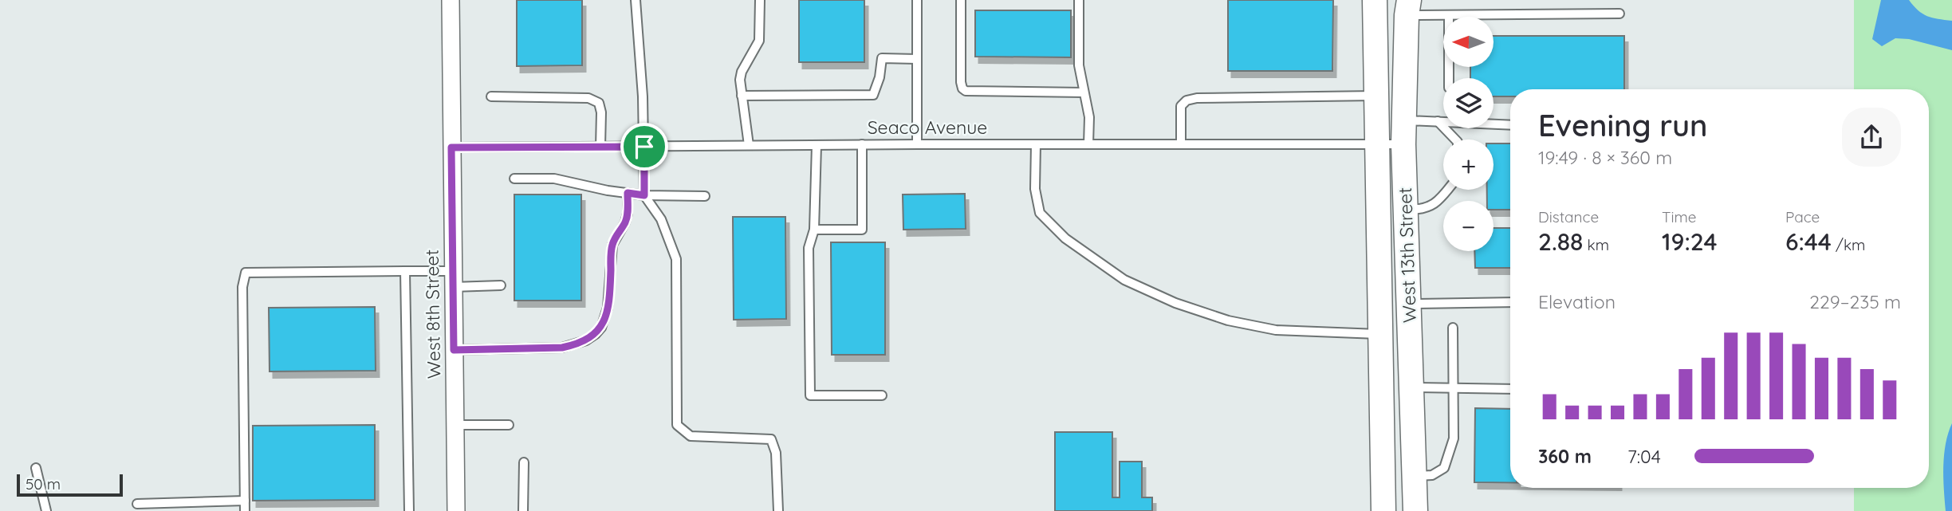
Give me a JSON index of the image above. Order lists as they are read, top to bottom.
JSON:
{
  "streets": {
    "main road": ["West 13th Street"],
    "street": ["West 8th Street"],
    "lane": ["Seaco Avenue"]
  },
  "crossings": [
    ["Seaco Avenue", "West 13th Street"],
    ["Seaco Avenue", "West 8th Street"]
  ],
  "scale_bar": "50 m",
  "north": "left",
  "page": {
    "map_buttons": ["+", "−"],
    "heading": ["Evening run", "19:49 · 8 × 360 m"],
    "stats": [
      ["Distance", "2.88 km"],
      ["Time", "19:24"],
      ["Pace", "6:44 /km"]
    ],
    "chart": ["Elevation", "229–235 m"],
    "list": [
      {
        "name": "360 m",
        "note": "7:04"
      }
    ],
    "scale": "50 m"
  }
}
